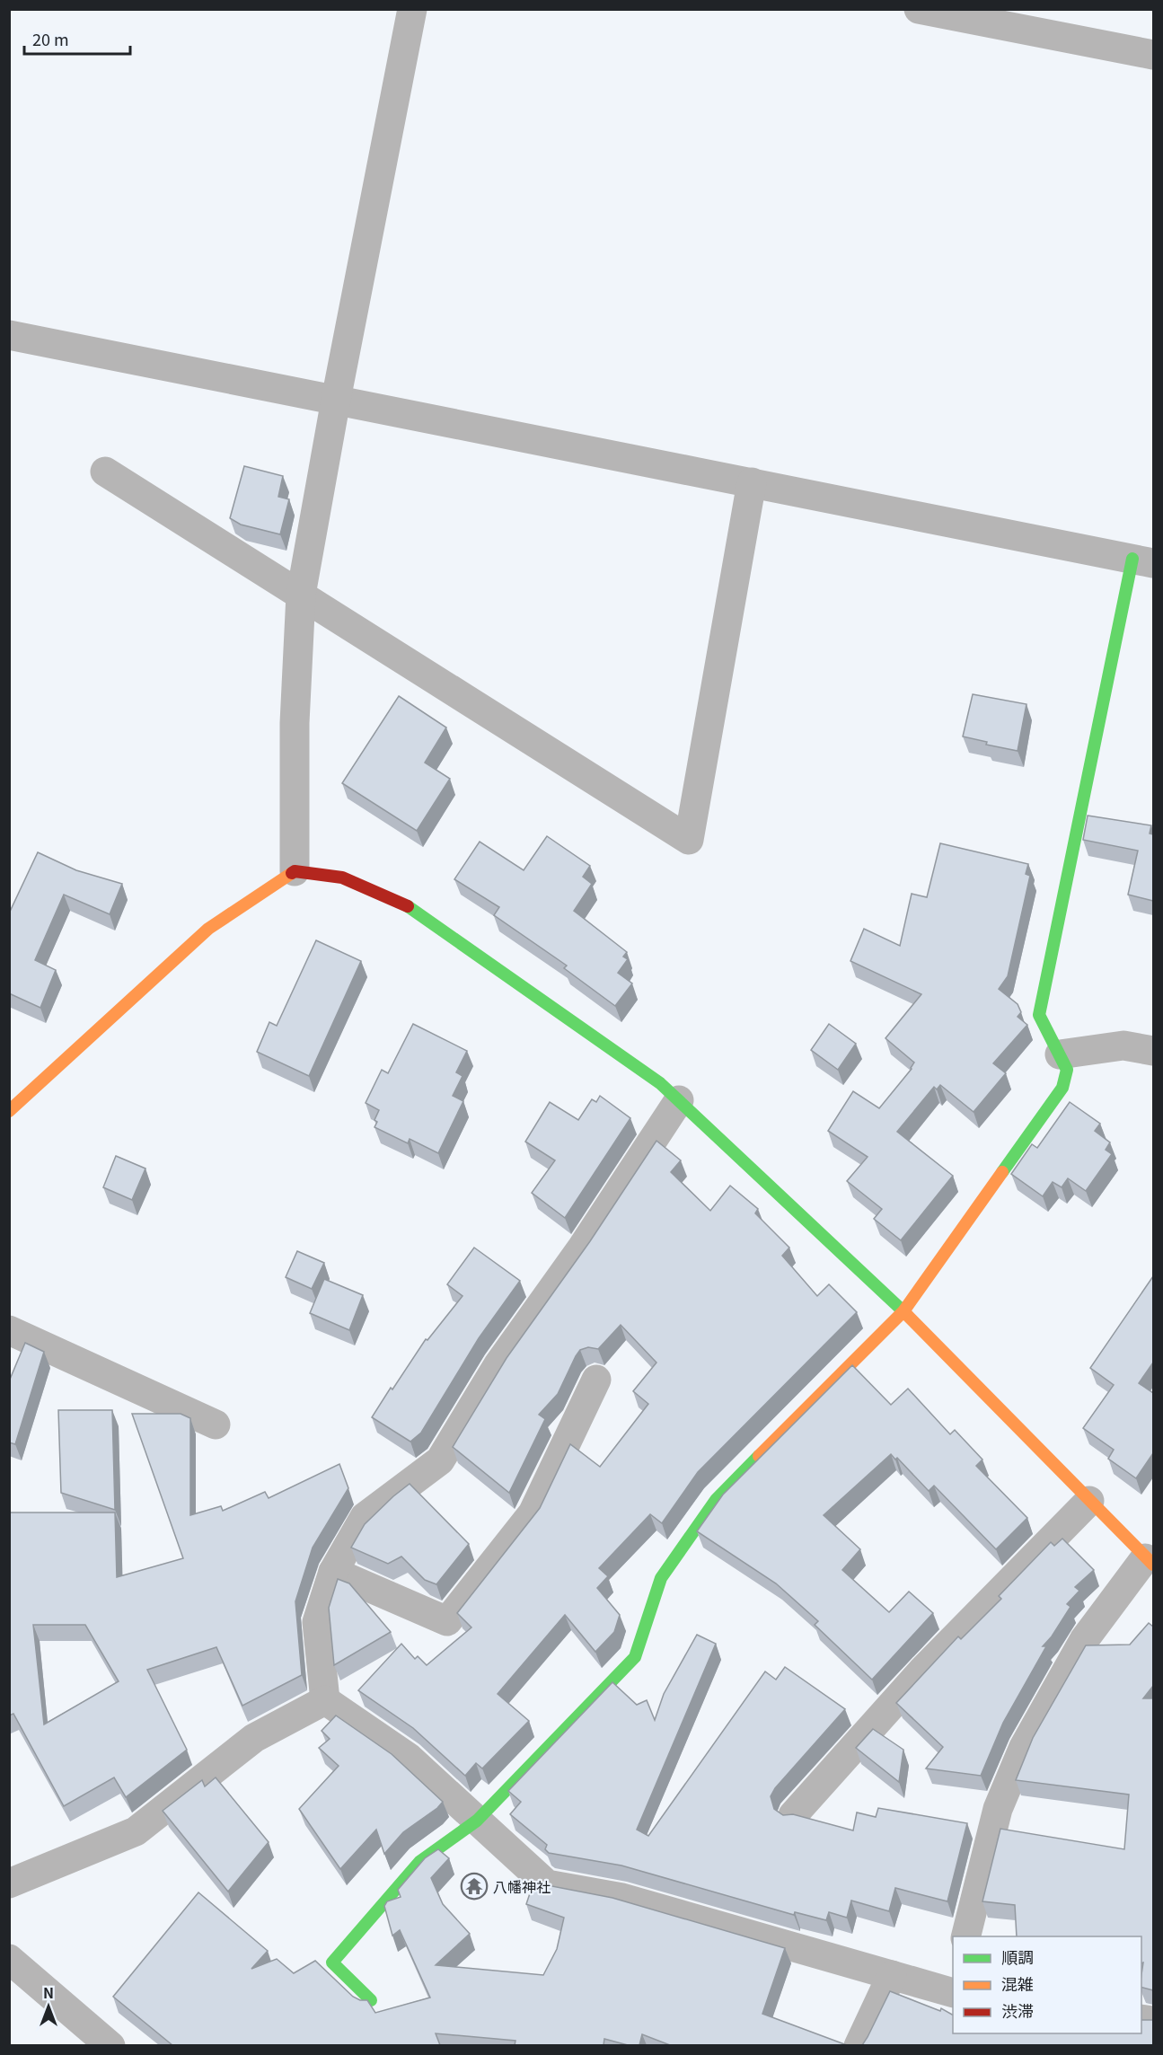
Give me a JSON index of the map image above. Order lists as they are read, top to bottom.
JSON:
{
  "places": {
    "temple": ["八幡神社"]
  },
  "legend": ["順調", "混雑", "渋滞"],
  "scale_bar": "20 m",
  "north": "top"
}
